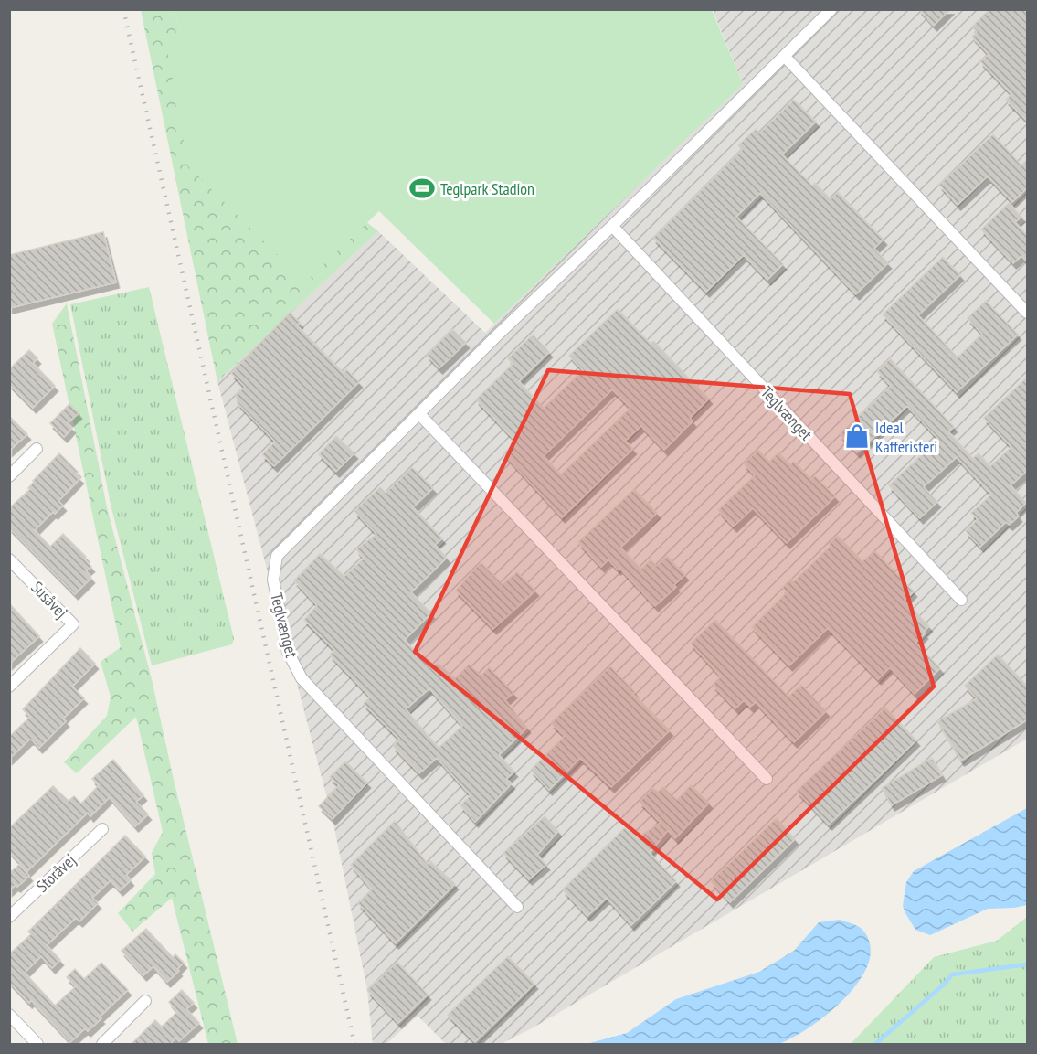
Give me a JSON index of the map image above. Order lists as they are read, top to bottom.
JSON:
{
  "streets": {
    "street": ["Teglvænget", "Susåvej", "Storåvej"]
  },
  "places": {
    "sports": ["Teglpark Stadion"],
    "shop": ["Ideal Kafferisteri"]
  }
}
